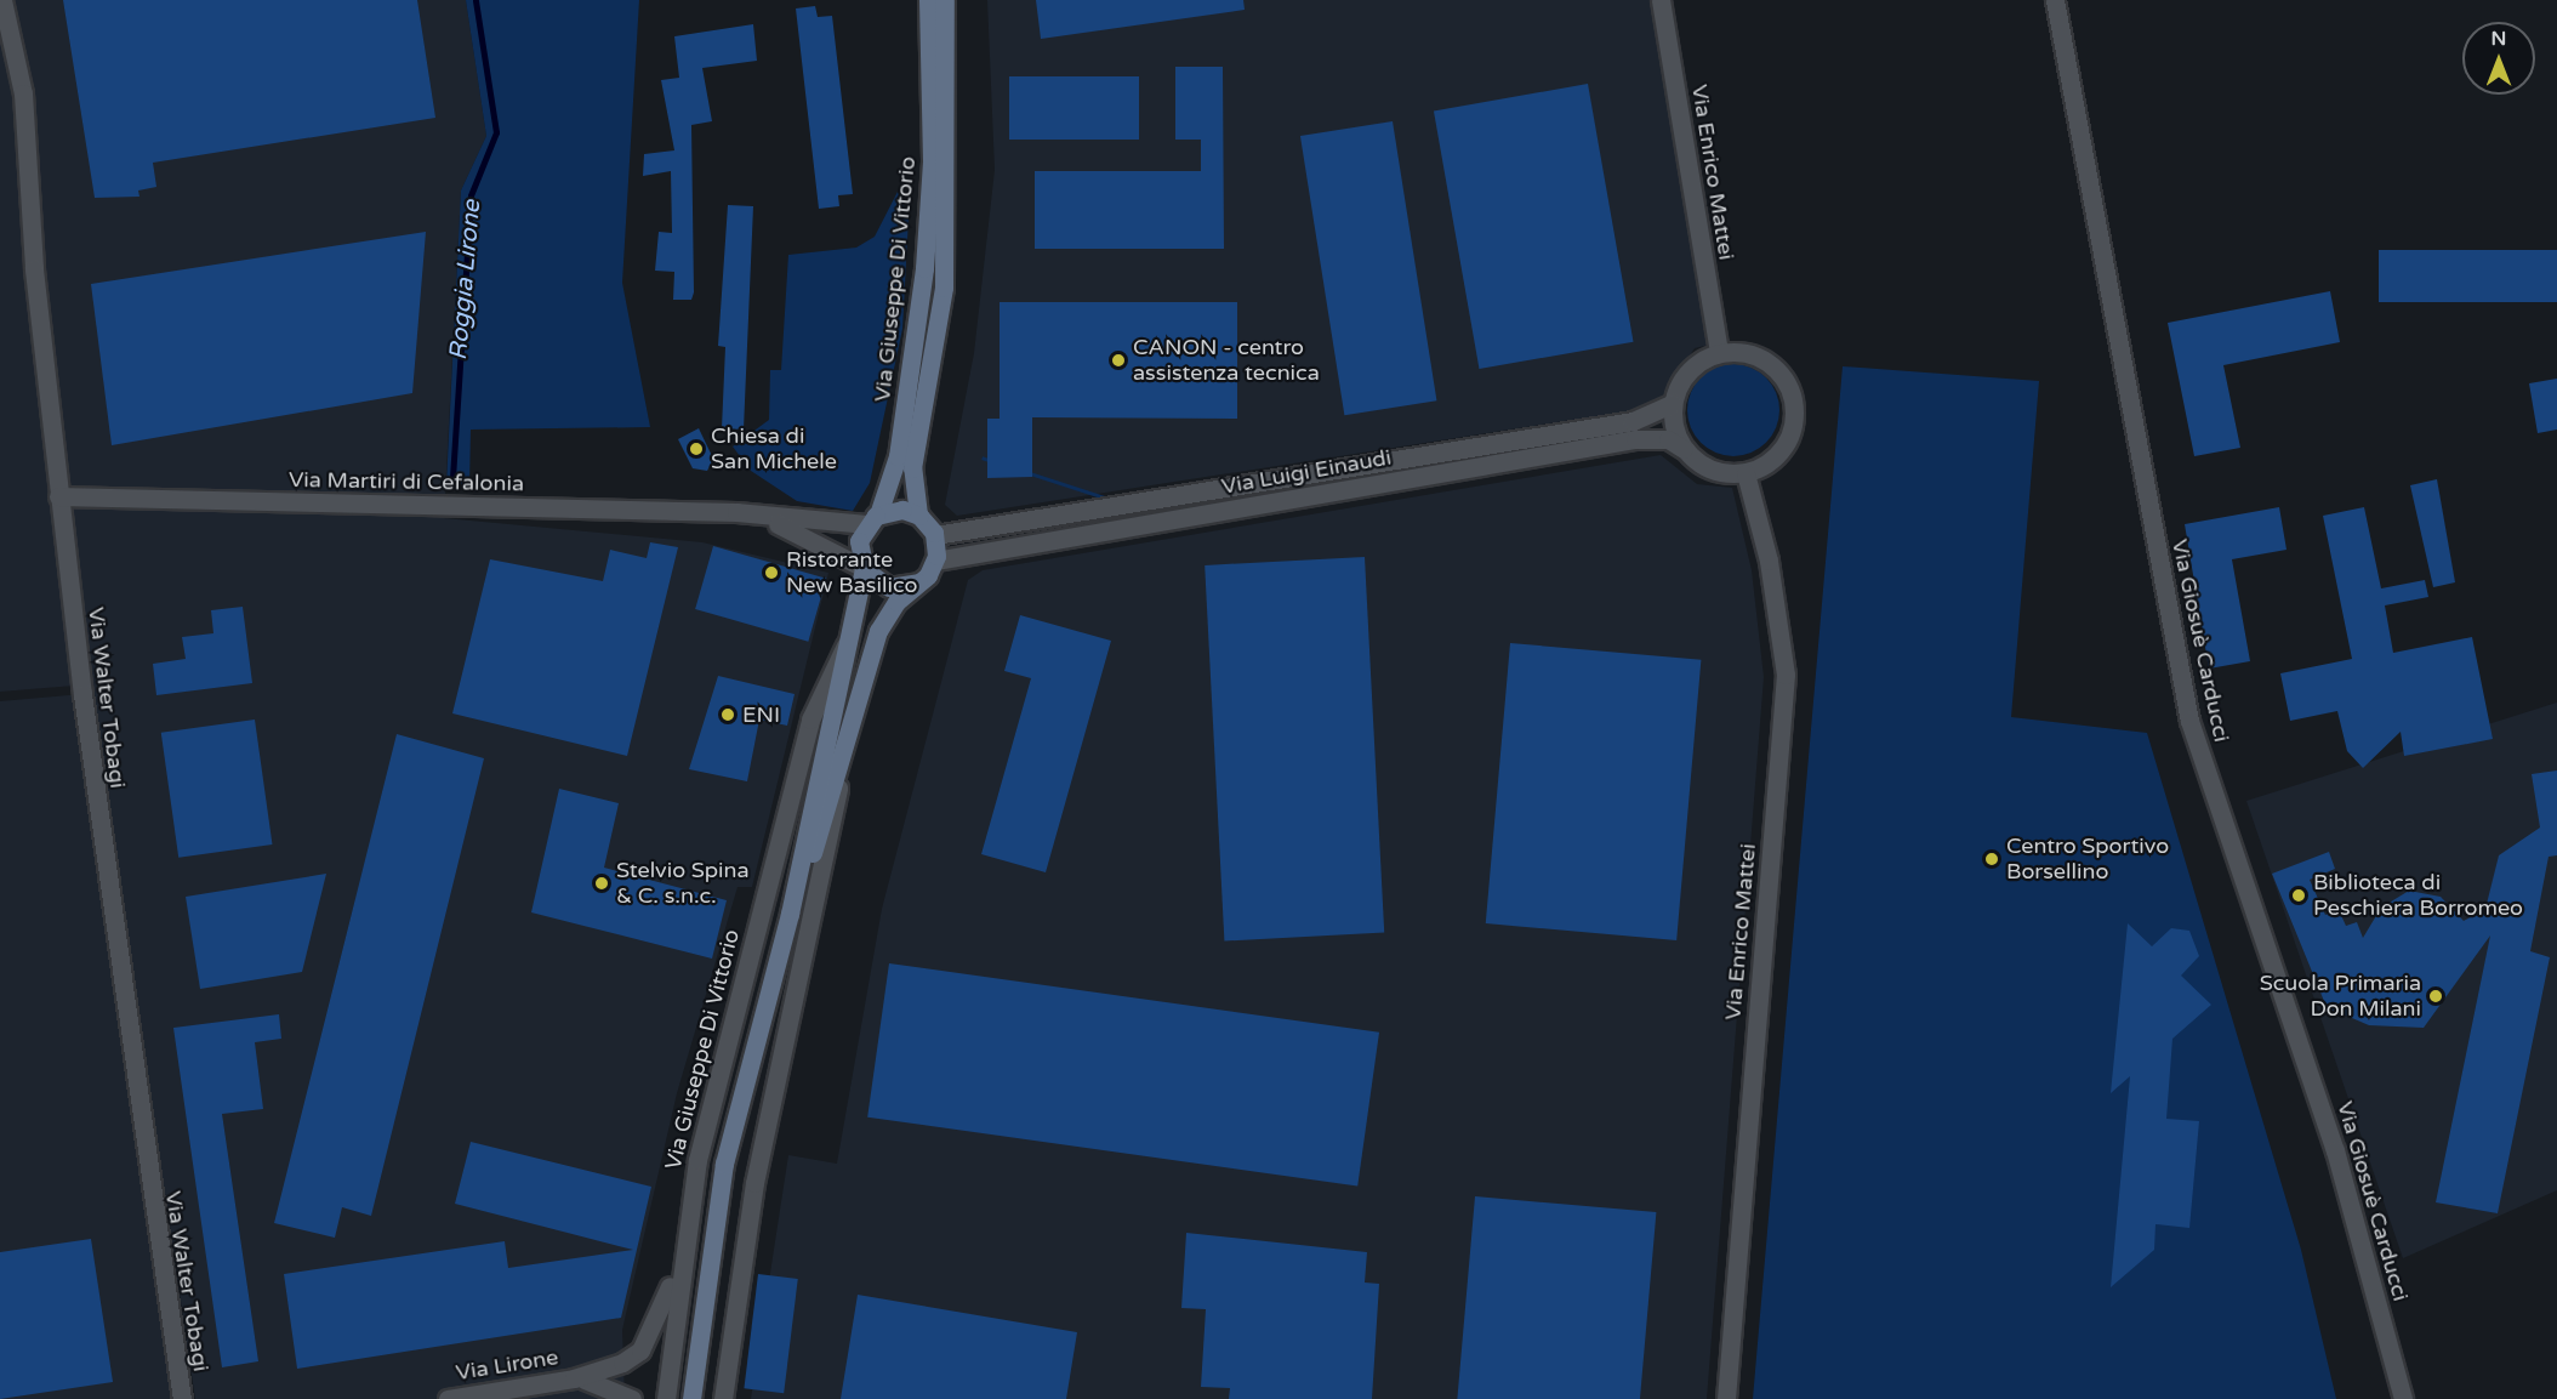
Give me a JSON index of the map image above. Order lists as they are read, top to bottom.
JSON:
{
  "streets": {
    "main road": ["Via Giuseppe Di Vittorio"],
    "street": [
      "Via Enrico Mattei",
      "Via Luigi Einaudi",
      "Via Martiri di Cefalonia",
      "Via Giosuè Carducci",
      "Via Walter Tobagi",
      "Via Lirone"
    ]
  },
  "crossings": [
    ["Via Enrico Mattei", "Via Luigi Einaudi"],
    ["Via Giuseppe Di Vittorio", "Via Luigi Einaudi"],
    ["Via Giuseppe Di Vittorio", "Via Martiri di Cefalonia"],
    ["Via Giuseppe Di Vittorio", "Via Lirone"],
    ["Via Luigi Einaudi", "Via Martiri di Cefalonia"],
    ["Via Martiri di Cefalonia", "Via Walter Tobagi"]
  ],
  "water": ["Roggia Lirone"],
  "places": [
    "CANON - centro assistenza tecnica",
    "Chiesa di San Michele",
    "Ristorante New Basilico",
    "ENI",
    "Centro Sportivo Borsellino",
    "Stelvio Spina & C. s.n.c.",
    "Biblioteca di Peschiera Borromeo",
    "Scuola Primaria Don Milani"
  ],
  "north": "top"
}
